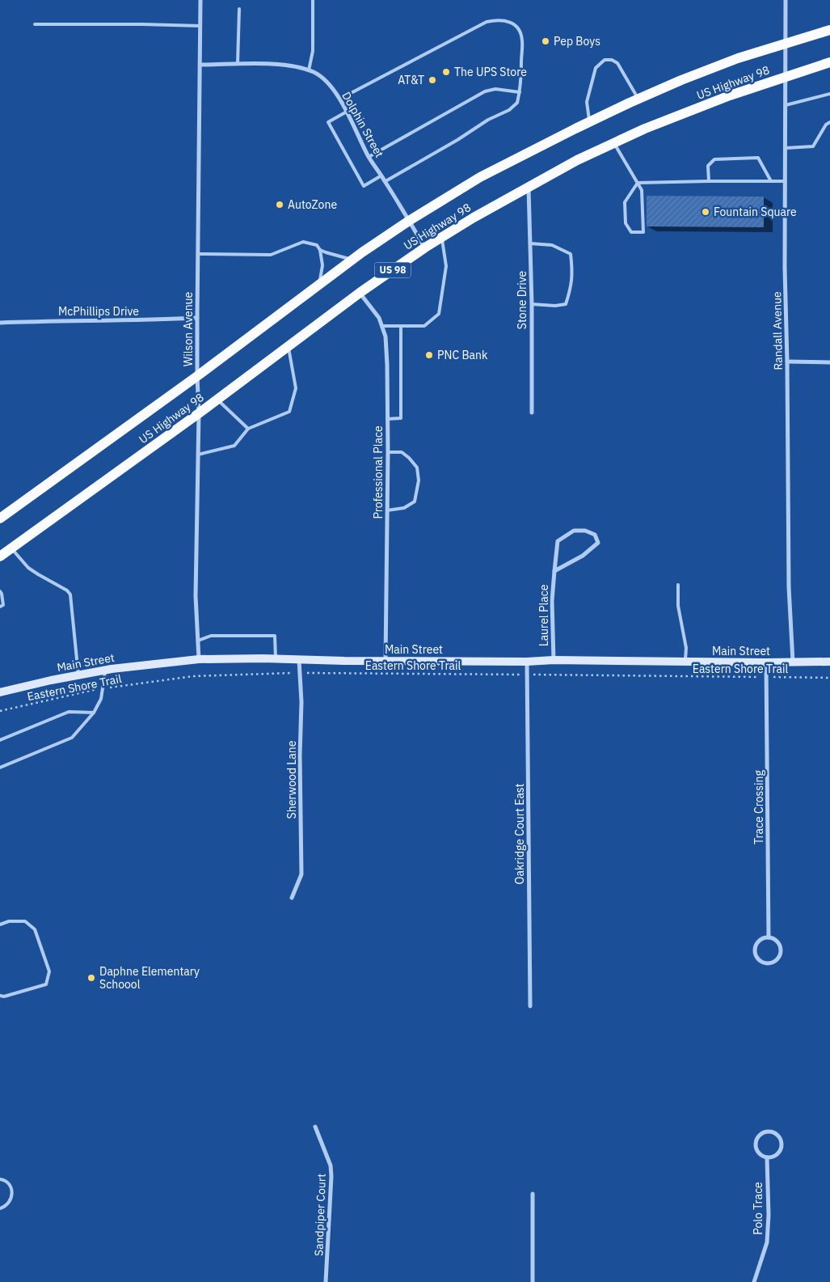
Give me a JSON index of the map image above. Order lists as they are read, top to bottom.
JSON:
{
  "streets": {
    "main road": ["US Highway 98", "US 98", "Main Street"],
    "street": [
      "Dolphin Street",
      "Stone Drive",
      "McPhillips Drive",
      "Wilson Avenue",
      "Randall Avenue",
      "Professional Place",
      "Laurel Place",
      "Sherwood Lane",
      "Trace Crossing",
      "Oakridge Court East",
      "Polo Trace",
      "Sandpiper Court"
    ],
    "path": ["Eastern Shore Trail"]
  },
  "crossings": [
    ["US Highway 98", "Dolphin Street"],
    ["US Highway 98", "Stone Drive"],
    ["US Highway 98", "Wilson Avenue"],
    ["US Highway 98", "Randall Avenue"],
    ["US Highway 98", "Professional Place"],
    ["Dolphin Street", "Wilson Avenue"],
    ["McPhillips Drive", "Wilson Avenue"],
    ["Wilson Avenue", "Main Street"],
    ["Randall Avenue", "Main Street"],
    ["Professional Place", "Main Street"],
    ["Laurel Place", "Main Street"],
    ["Main Street", "Sherwood Lane"],
    ["Main Street", "Trace Crossing"],
    ["Main Street", "Oakridge Court East"],
    ["Eastern Shore Trail", "Sherwood Lane"],
    ["Eastern Shore Trail", "Trace Crossing"],
    ["Eastern Shore Trail", "Oakridge Court East"]
  ],
  "places": [
    "Pep Boys",
    "The UPS Store",
    "AT&T",
    "AutoZone",
    "Fountain Square",
    "PNC Bank",
    "Daphne Elementary Schoool"
  ]
}
